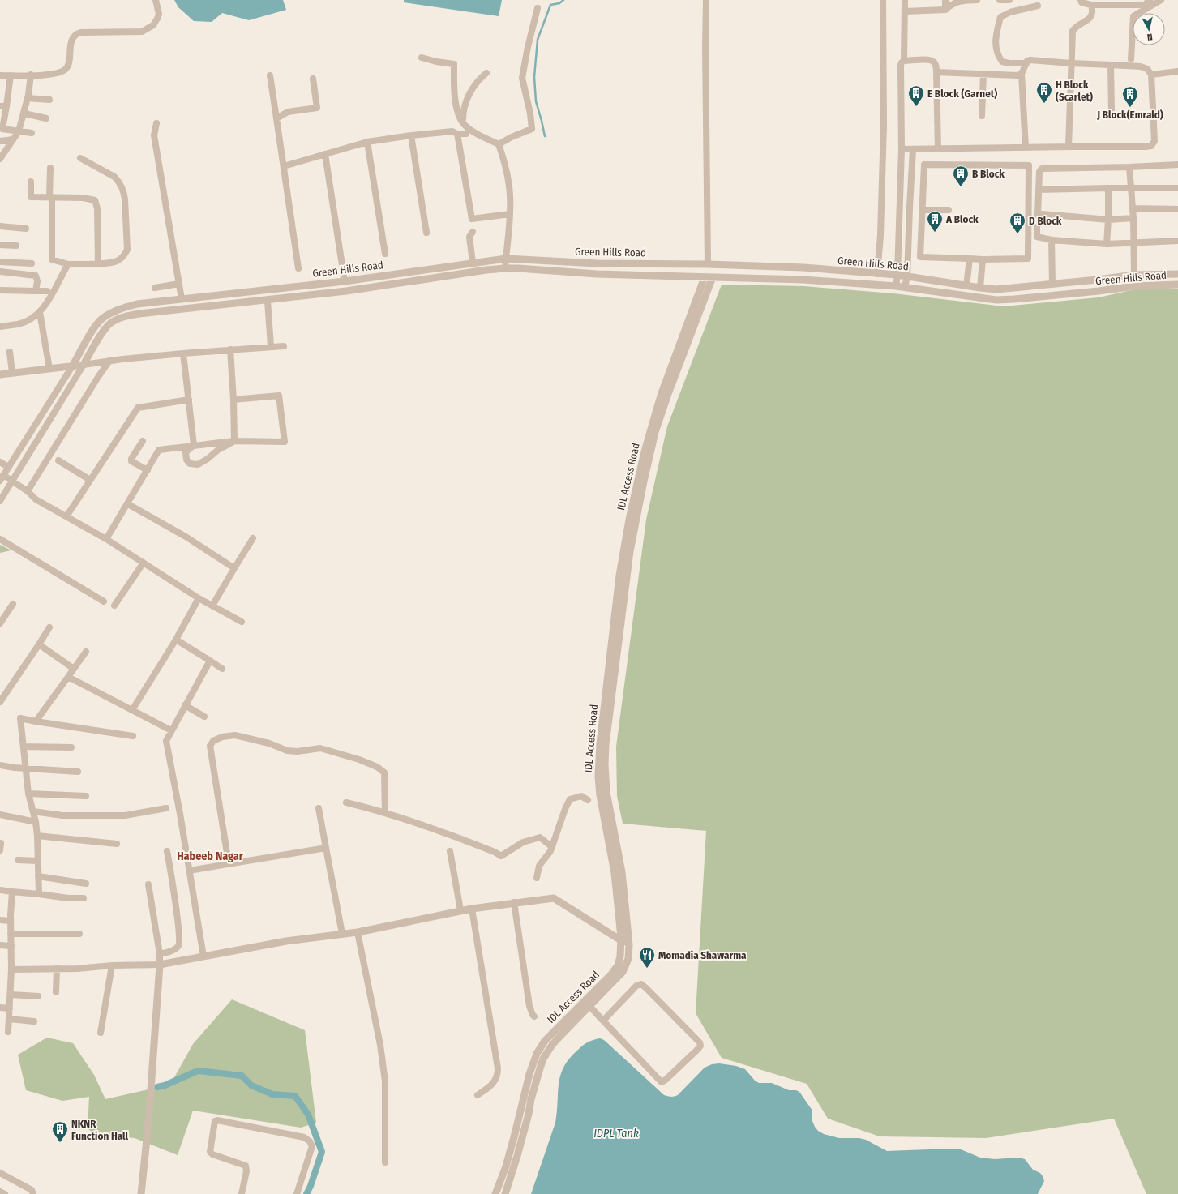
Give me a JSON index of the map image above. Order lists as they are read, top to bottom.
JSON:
{
  "streets": {
    "street": ["Green Hills Road", "IDL Access Road"]
  },
  "crossings": [
    ["Green Hills Road", "IDL Access Road"]
  ],
  "districts": ["Habeeb Nagar"],
  "water": ["IDPL Tank"],
  "places": {
    "building": [
      "H Block (Scarlet)",
      "E Block (Garnet)",
      "J Block(Emrald)",
      "B Block",
      "A Block",
      "D Block",
      "NKNR Function Hall"
    ],
    "restaurant": ["Momadia Shawarma"]
  },
  "north": "bottom"
}
